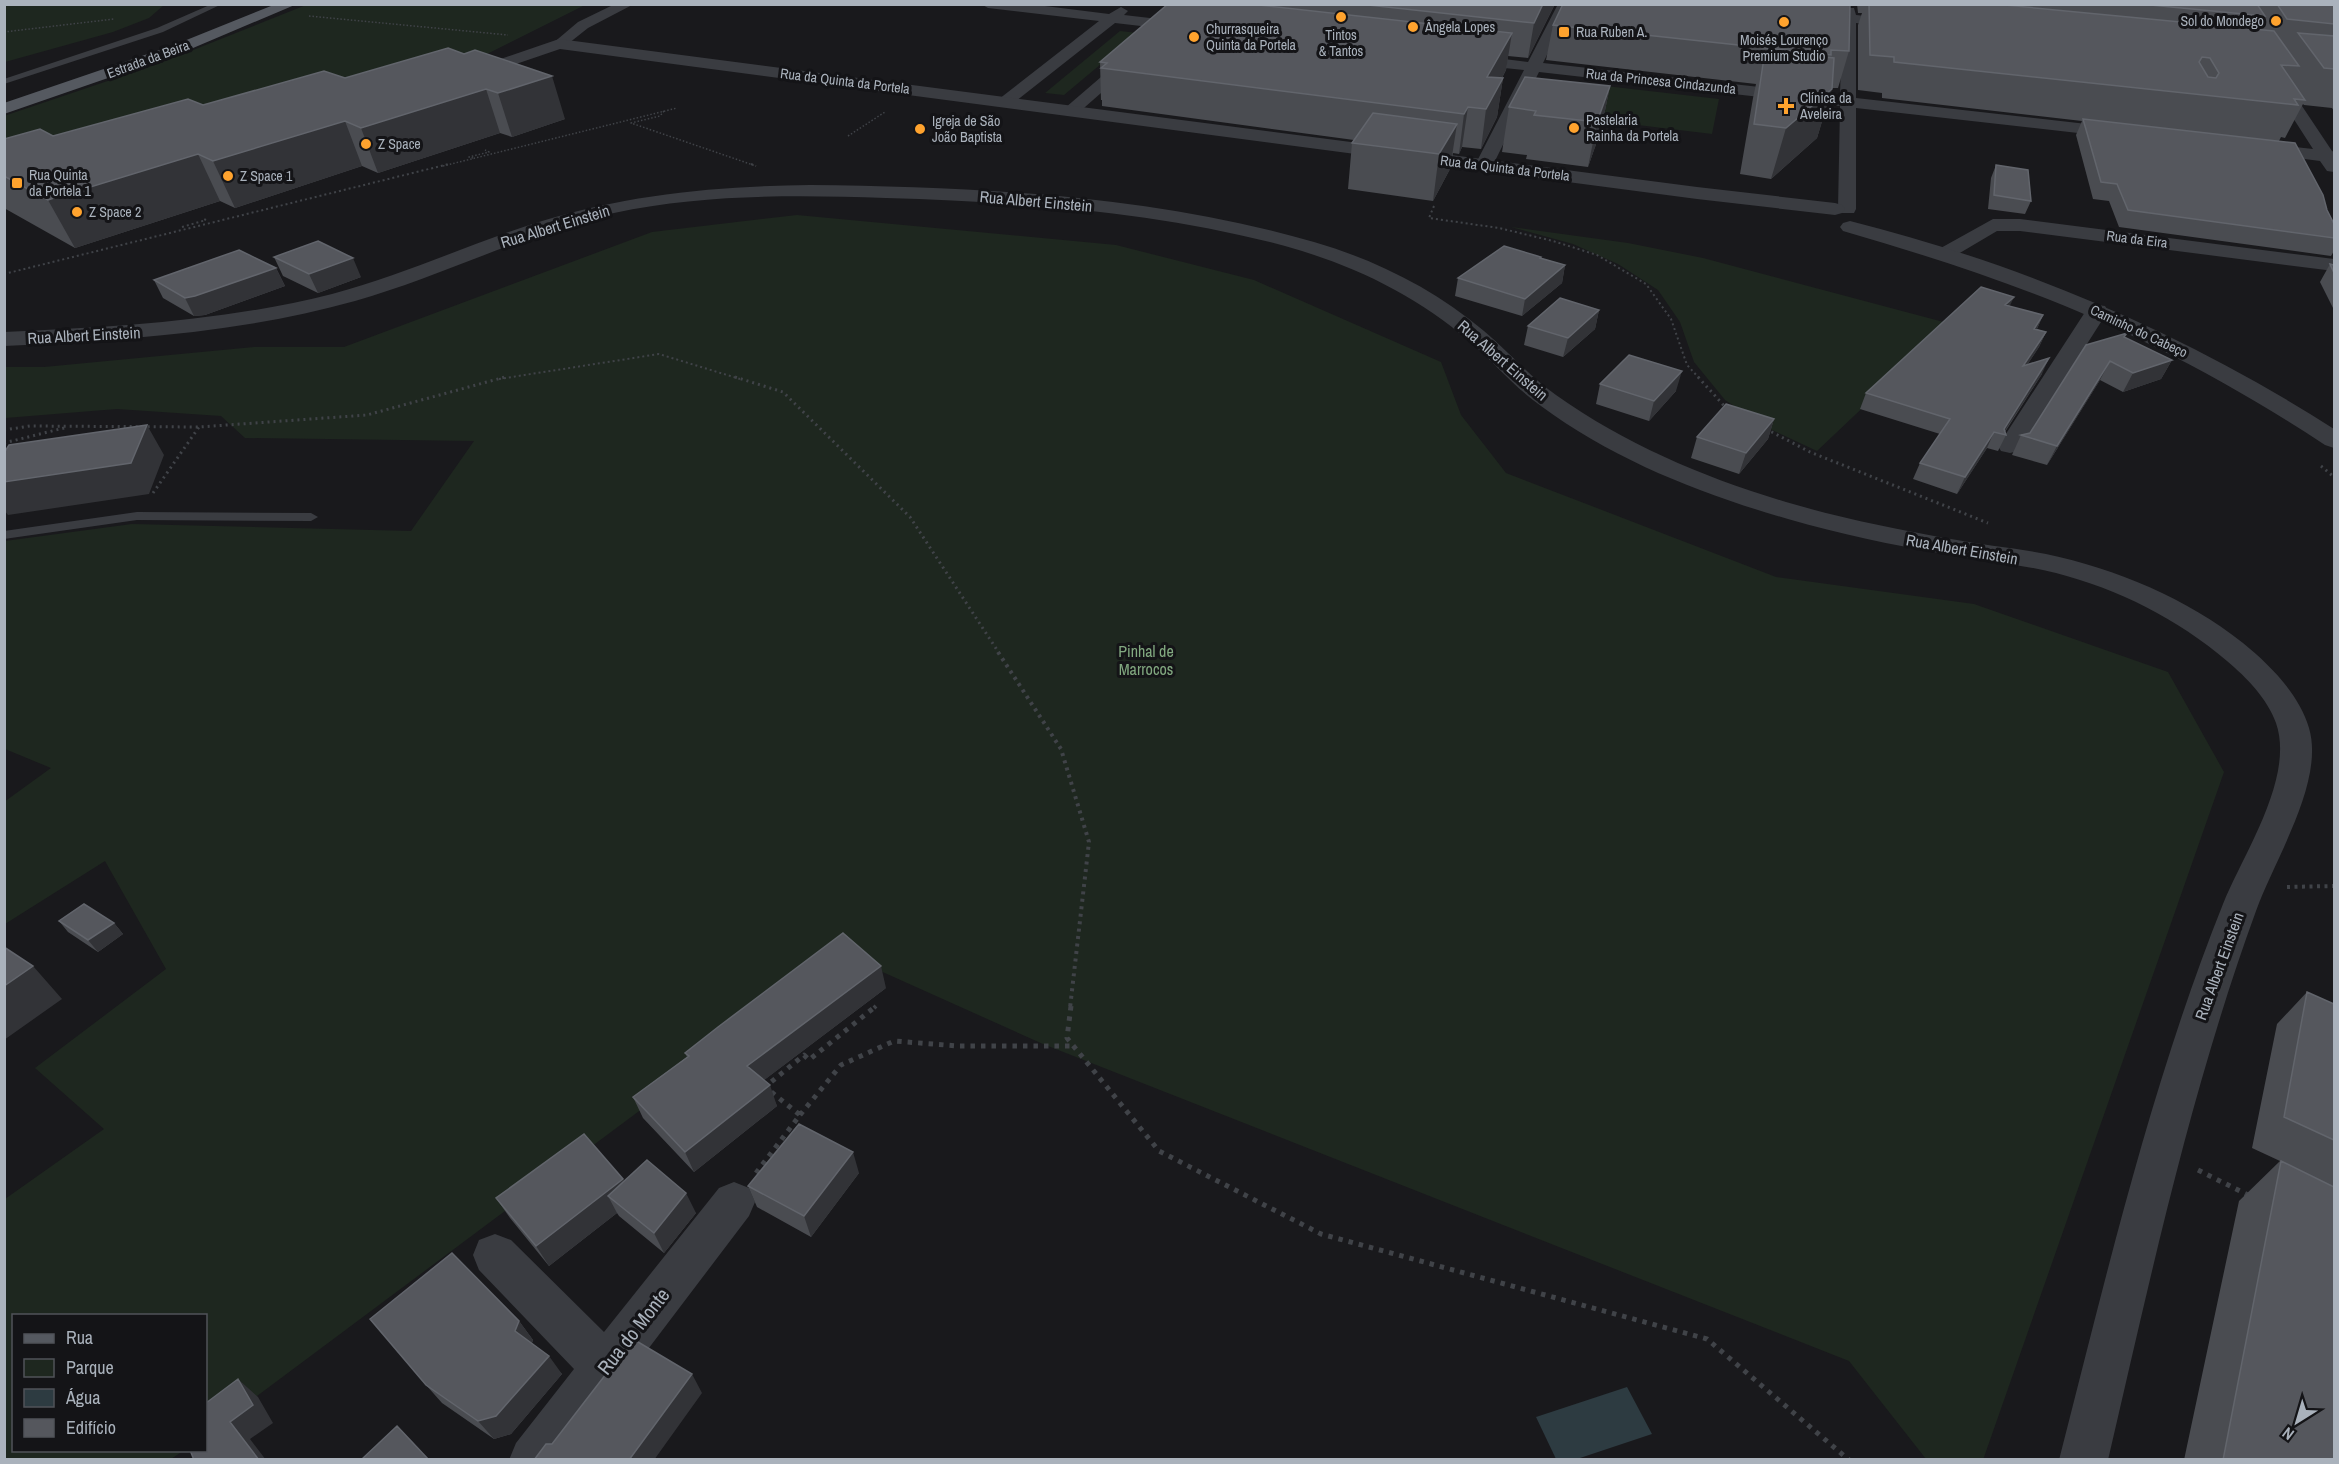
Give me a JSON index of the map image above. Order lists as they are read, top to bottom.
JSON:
{
  "streets": {
    "main road": ["Estrada da Beira"],
    "street": [
      "Rua da Quinta da Portela",
      "Rua da Princesa Cindazunda",
      "Rua Albert Einstein",
      "Rua da Eira",
      "Caminho do Cabeço",
      "Rua do Monte"
    ]
  },
  "crossings": [
    ["Rua da Quinta da Portela", "Caminho do Cabeço"],
    ["Rua da Eira", "Caminho do Cabeço"]
  ],
  "parks": ["Pinhal de Marrocos"],
  "places": {
    "other": [
      "Tintos & Tantos",
      "Sol do Mondego",
      "Moisés Lourenço Premium Studio",
      "Ângela Lopes",
      "Churrasqueira Quinta da Portela",
      "Pastelaria Rainha da Portela",
      "Igreja de São João Baptista",
      "Z Space",
      "Z Space 1",
      "Z Space 2"
    ],
    "transit": ["Rua Ruben A.", "Rua Quinta da Portela 1"],
    "health": ["Clínica da Aveleira"]
  },
  "legend": [
    "Rua",
    "Parque",
    "Água",
    "Edifício"
  ],
  "north": "bottom left"
}
